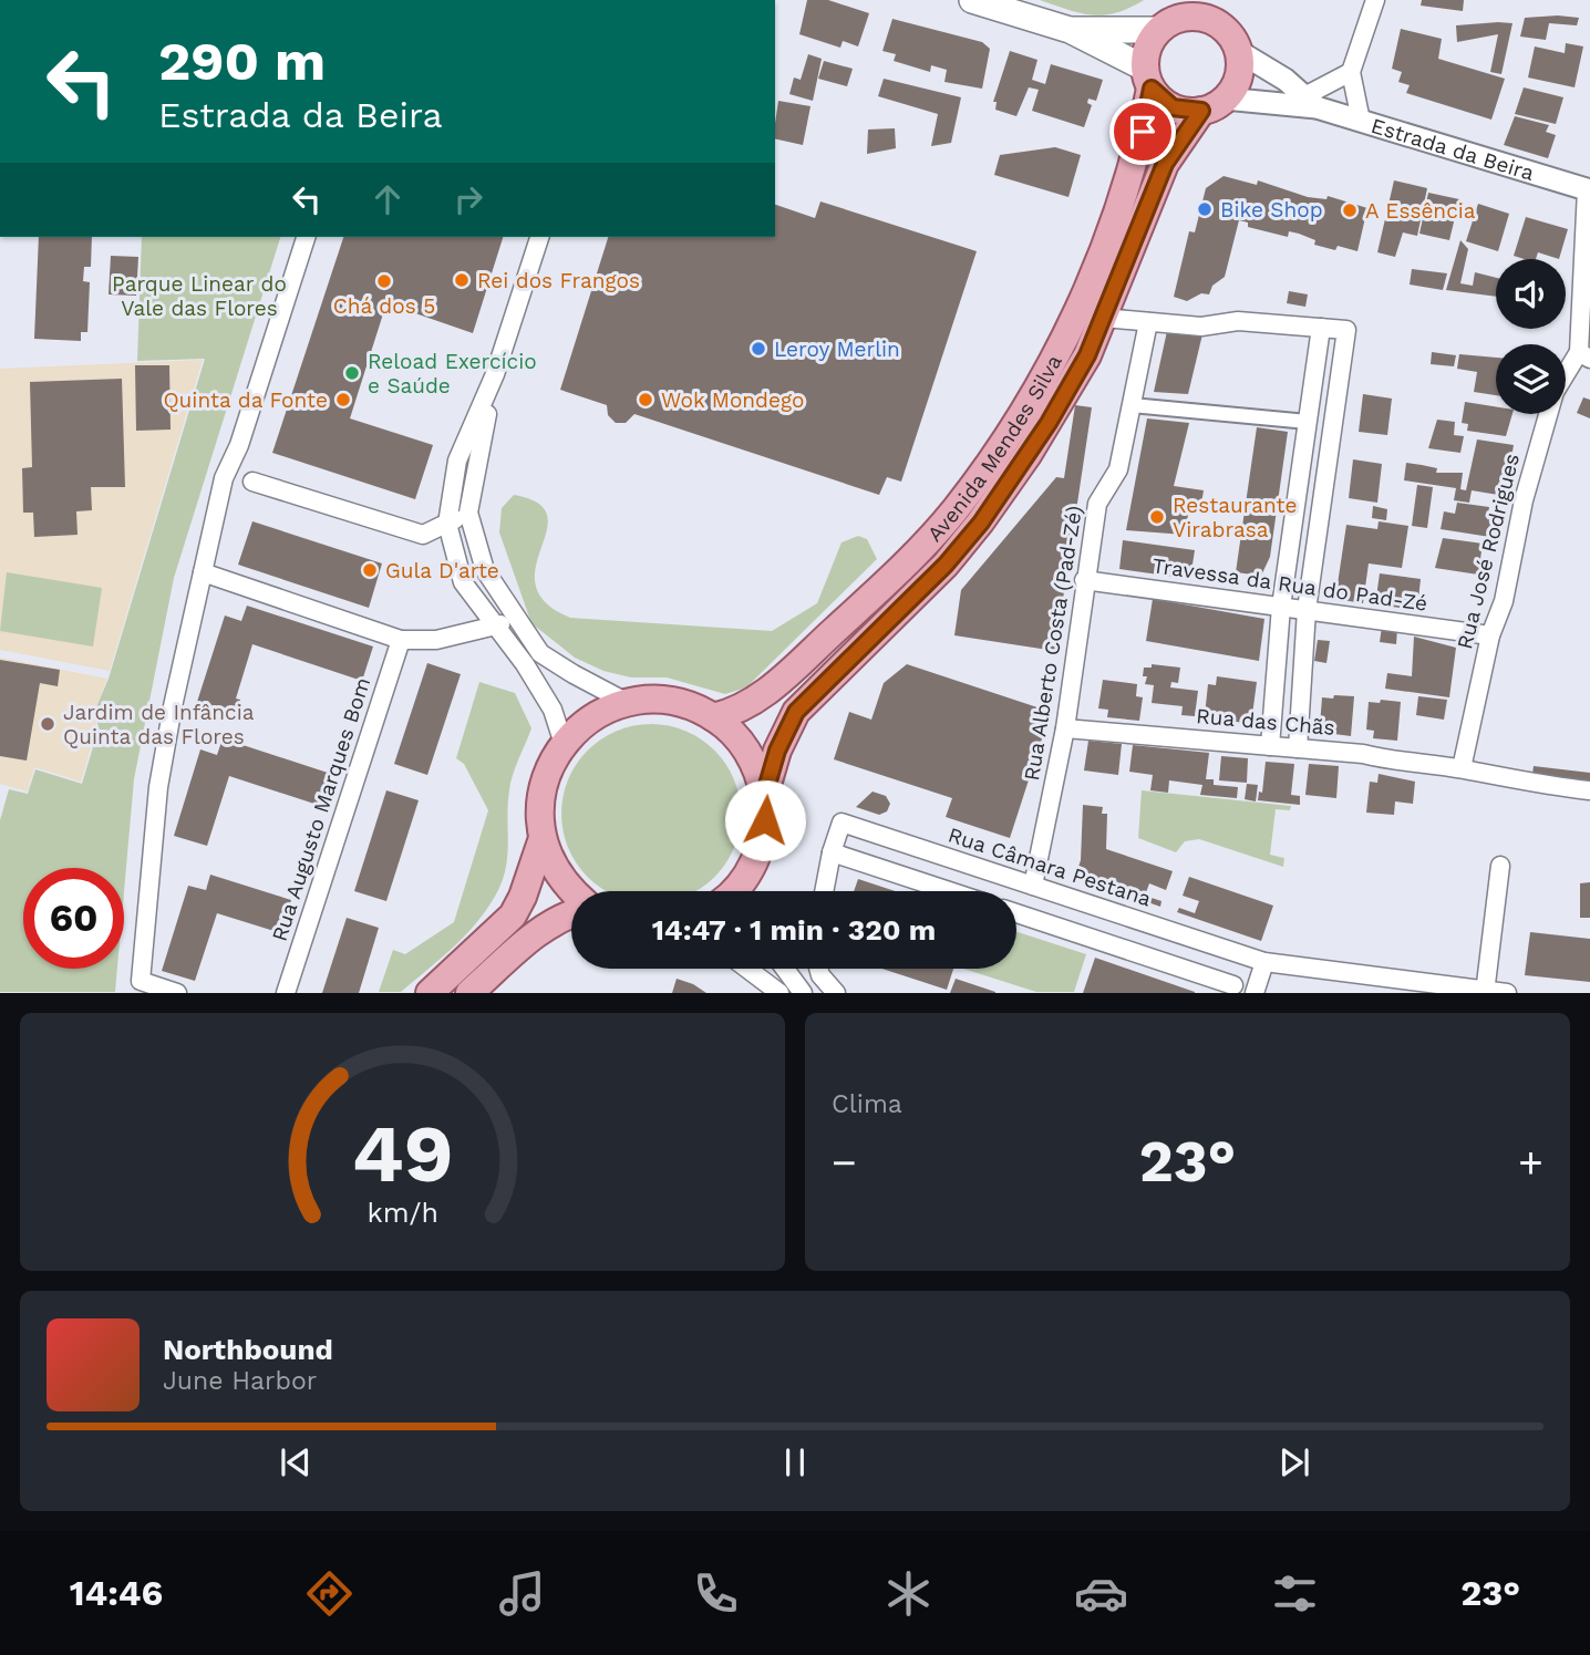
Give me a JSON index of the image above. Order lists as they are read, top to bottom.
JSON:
{
  "streets": {
    "main road": ["Avenida Mendes Silva"],
    "street": [
      "Estrada da Beira",
      "Rua José Rodrigues",
      "Travessa da Rua do Pad-Zé",
      "Rua Alberto Costa (Pad-Zé)",
      "Rua das Chãs",
      "Rua Augusto Marques Bom",
      "Rua Câmara Pestana"
    ]
  },
  "crossings": [
    ["Rua José Rodrigues", "Travessa da Rua do Pad-Zé"],
    ["Rua José Rodrigues", "Rua das Chãs"],
    ["Travessa da Rua do Pad-Zé", "Rua Alberto Costa (Pad-Zé)"],
    ["Rua Alberto Costa (Pad-Zé)", "Rua das Chãs"],
    ["Rua Alberto Costa (Pad-Zé)", "Rua Câmara Pestana"]
  ],
  "parks": ["Parque Linear do Vale das Flores"],
  "places": [
    "Bike Shop",
    "A Essência",
    "Rei dos Frangos",
    "Chá dos 5",
    "Leroy Merlin",
    "Reload Exercício e Saúde",
    "Quinta da Fonte",
    "Wok Mondego",
    "Restaurante Virabrasa",
    "Gula D'arte",
    "Jardim de Infância Quinta das Flores"
  ],
  "page": {
    "turn": ["290 m", "Estrada da Beira"],
    "limit": "60",
    "trip": "14:47 · 1 min · 320 m",
    "tile": "Clima",
    "heat": ["−", "23°", "+"],
    "song": ["Northbound", "June Harbor"],
    "tabs": ["14:46", "23°"],
    "gauge": ["49", "km/h"]
  }
}
